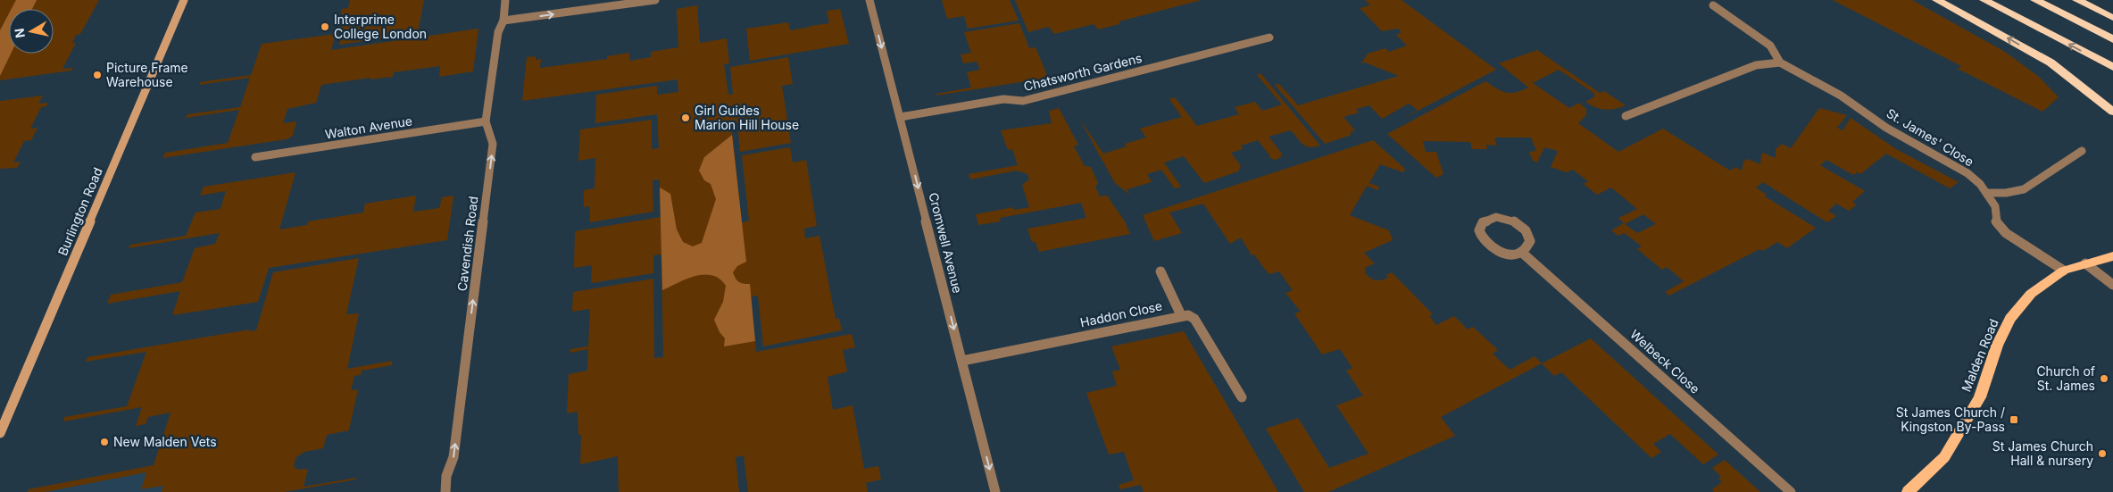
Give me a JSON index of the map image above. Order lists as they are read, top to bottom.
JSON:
{
  "streets": {
    "main road": ["Burlington Road", "Malden Road"],
    "street": [
      "Chatsworth Gardens",
      "Walton Avenue",
      "St. James' Close",
      "Cromwell Avenue",
      "Cavendish Road",
      "Haddon Close",
      "Welbeck Close"
    ]
  },
  "crossings": [
    ["Chatsworth Gardens", "Cromwell Avenue"],
    ["Walton Avenue", "Cavendish Road"],
    ["St. James' Close", "Malden Road"],
    ["Cromwell Avenue", "Haddon Close"]
  ],
  "one_way": ["Cromwell Avenue", "Cavendish Road"],
  "places": {
    "other": [
      "Interprime College London",
      "Picture Frame Warehouse",
      "Girl Guides Marion Hill House",
      "Church of St. James",
      "New Malden Vets",
      "St James Church Hall & nursery"
    ],
    "transit": ["St James Church / Kingston By-Pass"]
  },
  "north": "left"
}
